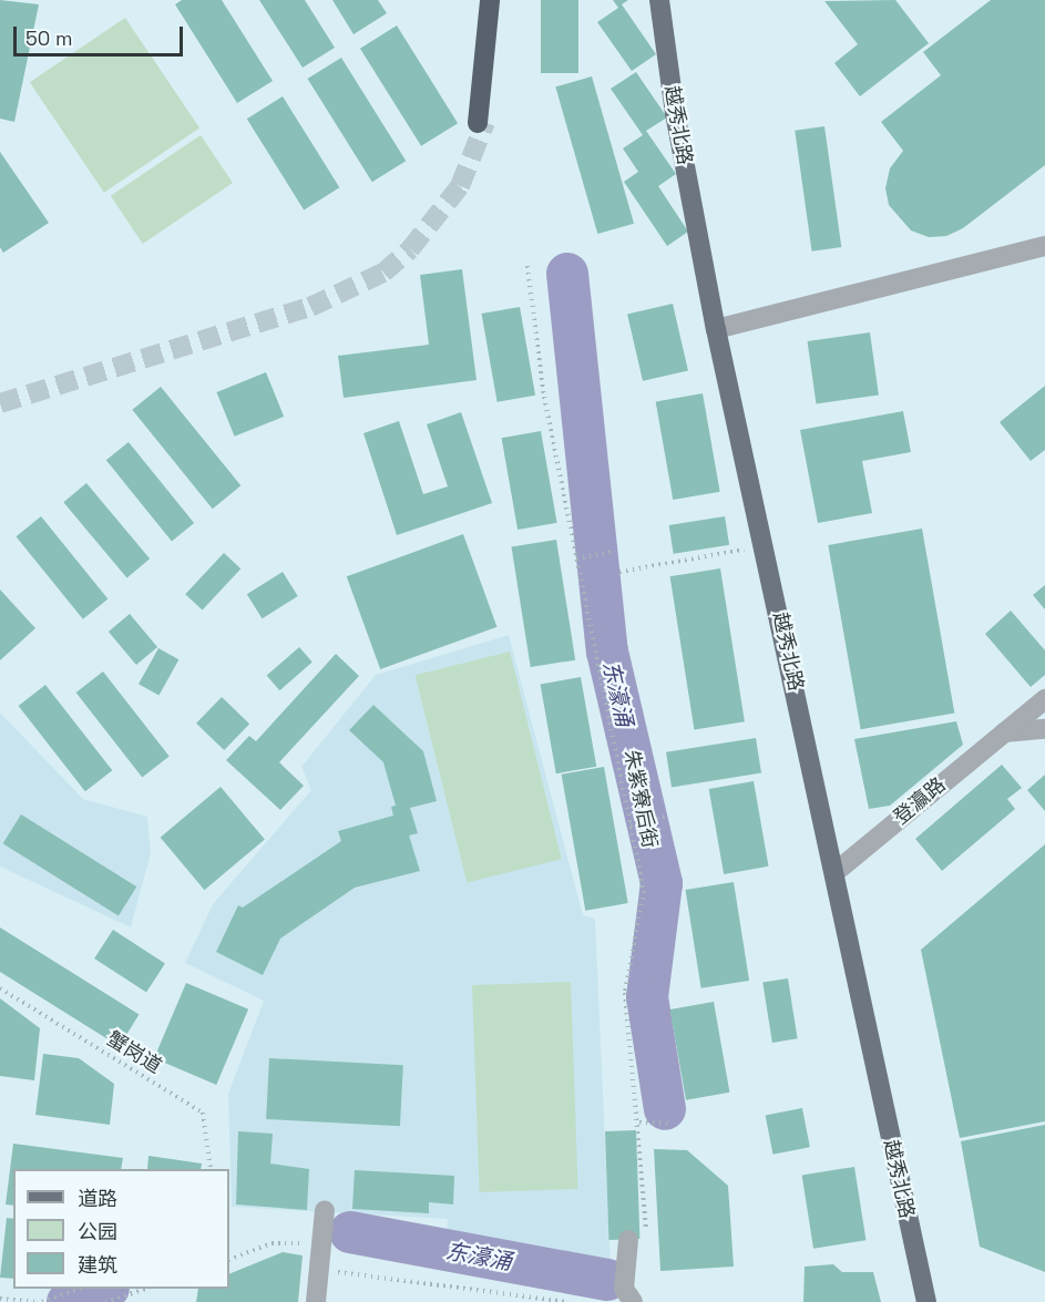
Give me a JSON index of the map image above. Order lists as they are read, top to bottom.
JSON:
{
  "streets": {
    "main road": ["越秀北路"],
    "lane": ["登瀛路"],
    "path": ["朱紫寮后街", "蟹岗道"]
  },
  "crossings": [
    ["越秀北路", "登瀛路"]
  ],
  "water": ["东濠涌"],
  "legend": ["道路", "公园", "建筑"],
  "scale_bar": "50 m"
}
